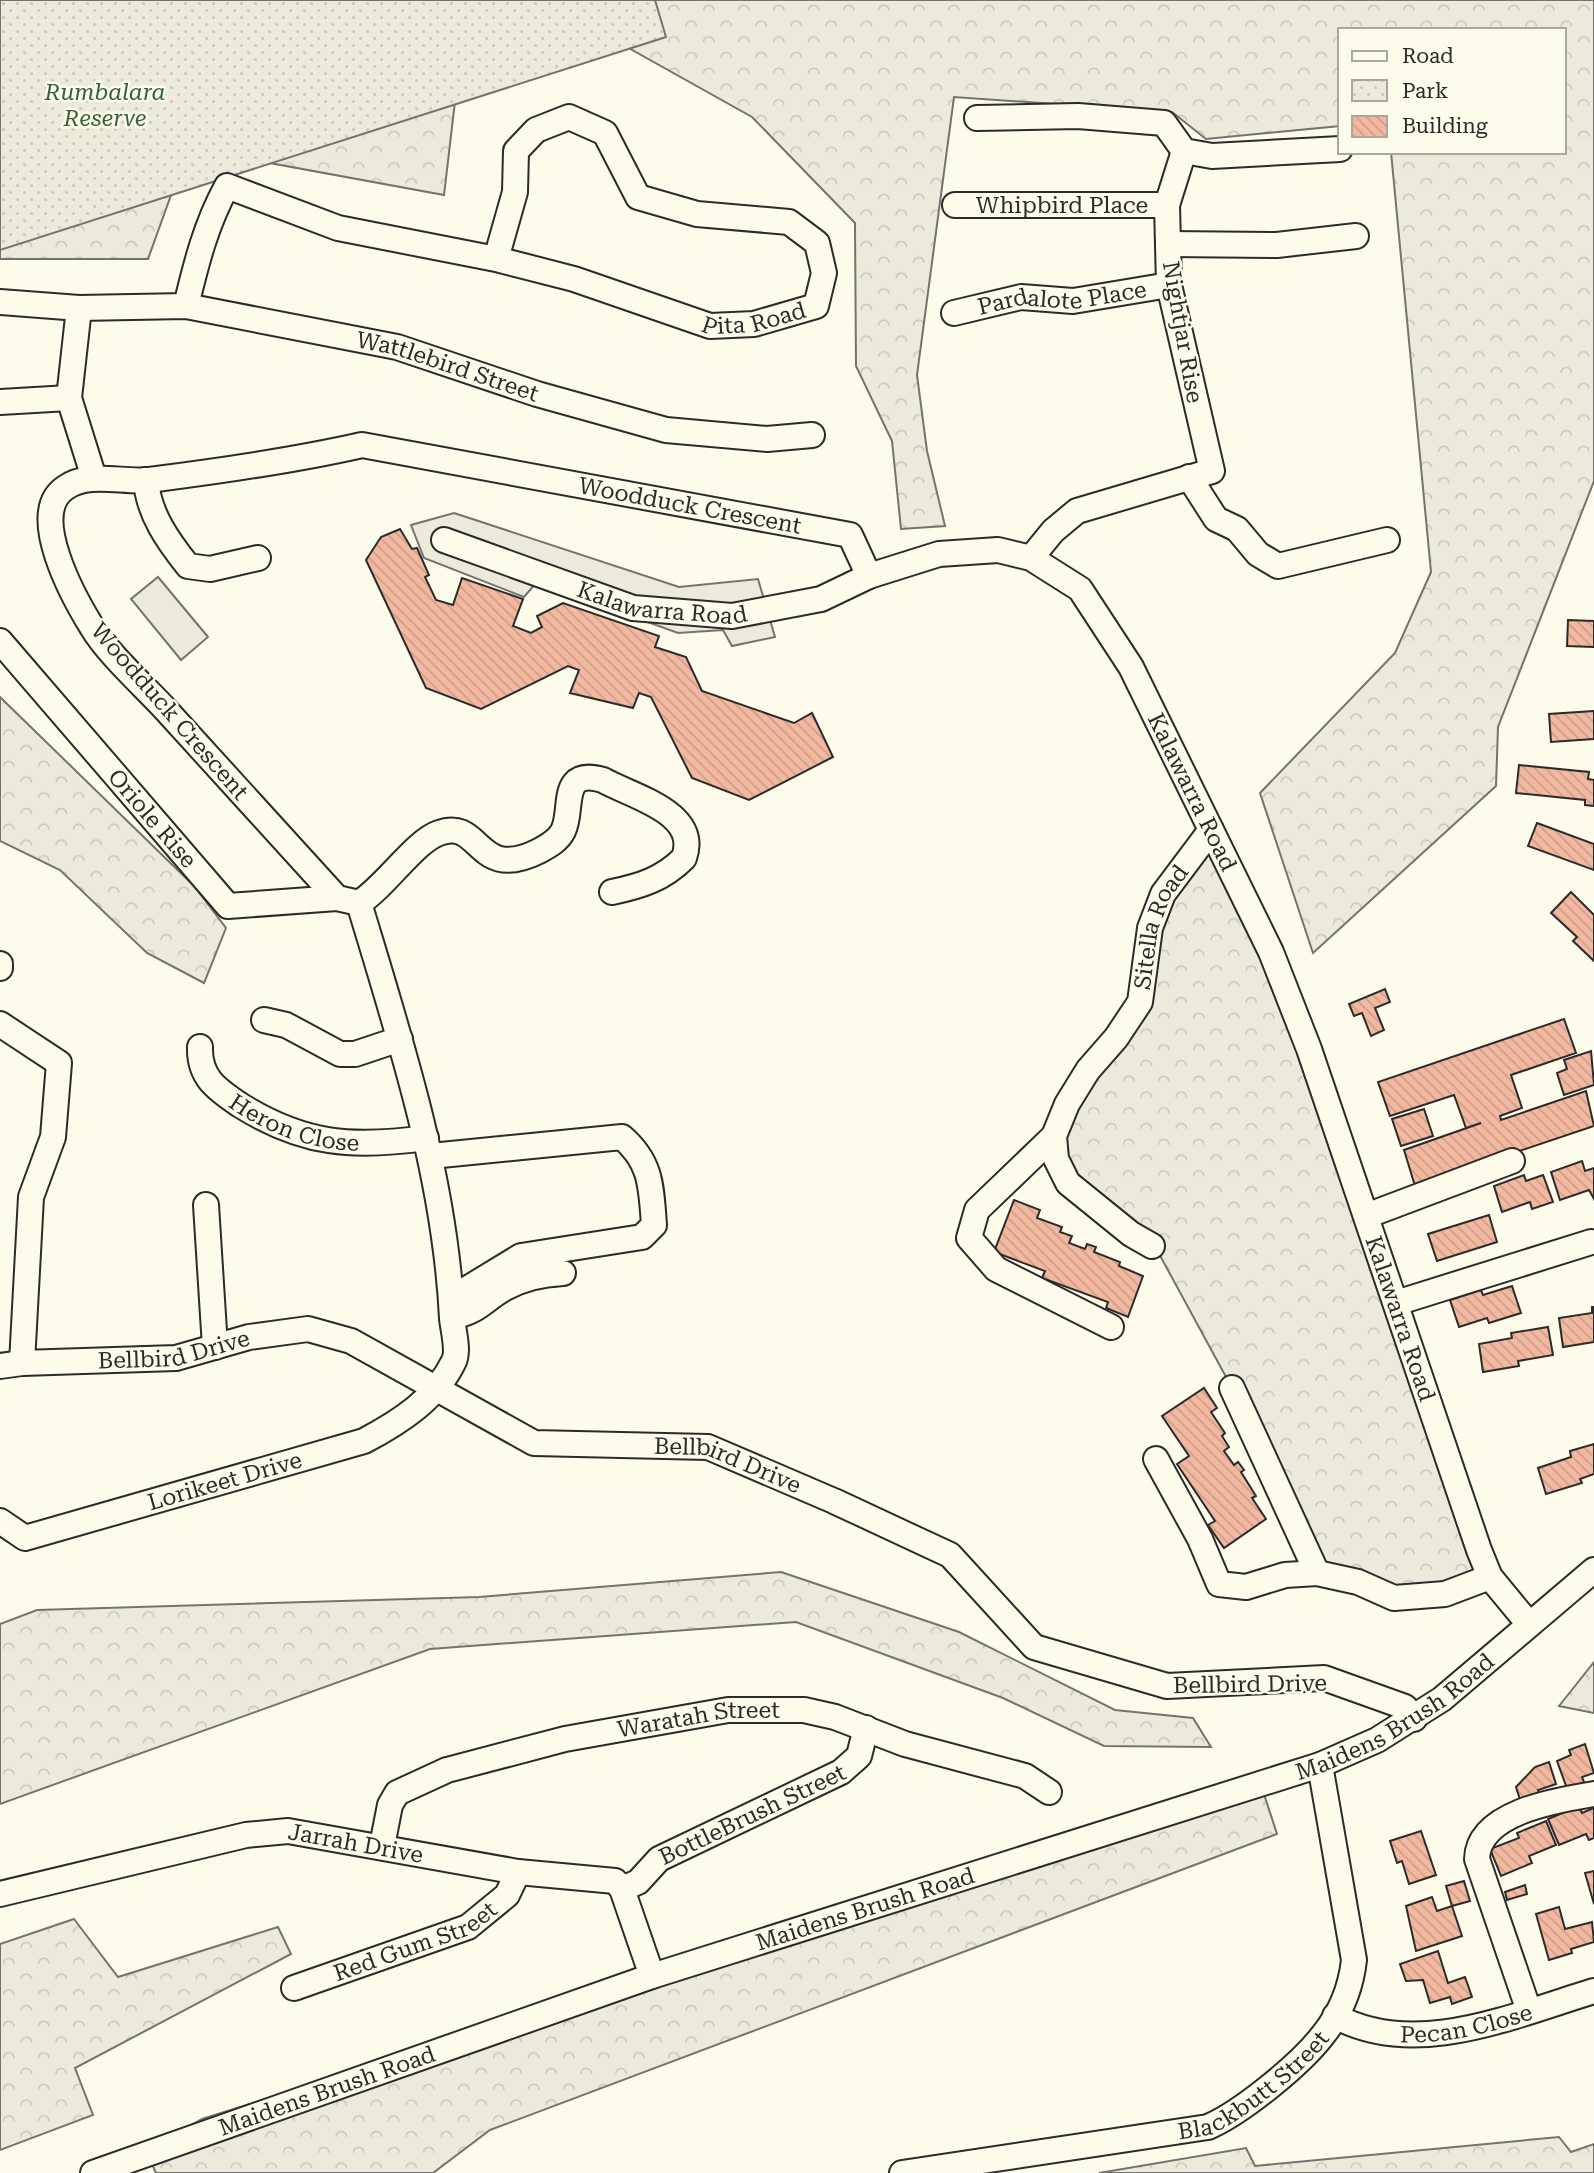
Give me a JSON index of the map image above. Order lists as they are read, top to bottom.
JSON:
{
  "streets": {
    "street": [
      "Whipbird Place",
      "Pardalote Place",
      "Pita Road",
      "Nightjar Rise",
      "Wattlebird Street",
      "Woodduck Crescent",
      "Kalawarra Road",
      "Oriole Rise",
      "Sitella Road",
      "Heron Close",
      "Bellbird Drive",
      "Lorikeet Drive",
      "Maidens Brush Road",
      "Waratah Street",
      "BottleBrush Street",
      "Jarrah Drive",
      "Red Gum Street",
      "Pecan Close",
      "Blackbutt Street"
    ]
  },
  "crossings": [
    ["Whipbird Place", "Nightjar Rise"],
    ["Pardalote Place", "Nightjar Rise"],
    ["Pita Road", "Wattlebird Street"],
    ["Woodduck Crescent", "Kalawarra Road"],
    ["Woodduck Crescent", "Oriole Rise"],
    ["Woodduck Crescent", "Heron Close"],
    ["Woodduck Crescent", "Bellbird Drive"],
    ["Woodduck Crescent", "Lorikeet Drive"],
    ["Kalawarra Road", "Sitella Road"],
    ["Kalawarra Road", "Maidens Brush Road"],
    ["Bellbird Drive", "Lorikeet Drive"],
    ["Bellbird Drive", "Maidens Brush Road"],
    ["Maidens Brush Road", "Blackbutt Street"],
    ["Waratah Street", "BottleBrush Street"],
    ["Waratah Street", "Jarrah Drive"],
    ["BottleBrush Street", "Jarrah Drive"],
    ["Jarrah Drive", "Red Gum Street"],
    ["Pecan Close", "Blackbutt Street"]
  ],
  "parks": ["Rumbalara Reserve"],
  "legend": ["Road", "Park", "Building"]
}
